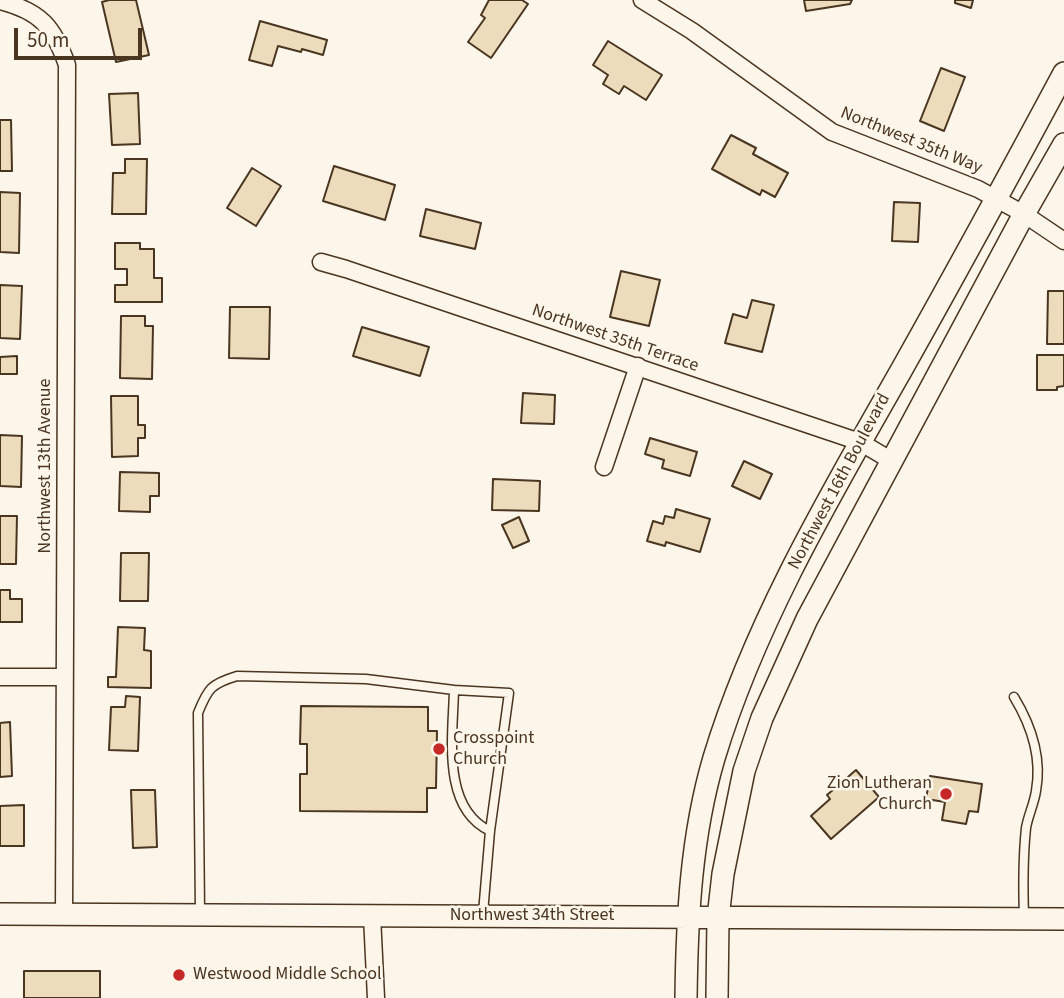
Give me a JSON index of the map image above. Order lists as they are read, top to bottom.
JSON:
{
  "streets": {
    "main road": ["Northwest 16th Boulevard", "Northwest 34th Street"],
    "street": ["Northwest 35th Way", "Northwest 35th Terrace", "Northwest 13th Avenue"]
  },
  "crossings": [
    ["Northwest 35th Way", "Northwest 16th Boulevard"],
    ["Northwest 35th Terrace", "Northwest 16th Boulevard"],
    ["Northwest 13th Avenue", "Northwest 34th Street"],
    ["Northwest 16th Boulevard", "Northwest 34th Street"]
  ],
  "places": ["Crosspoint Church", "Zion Lutheran Church", "Westwood Middle School"],
  "scale_bar": "50 m"
}
